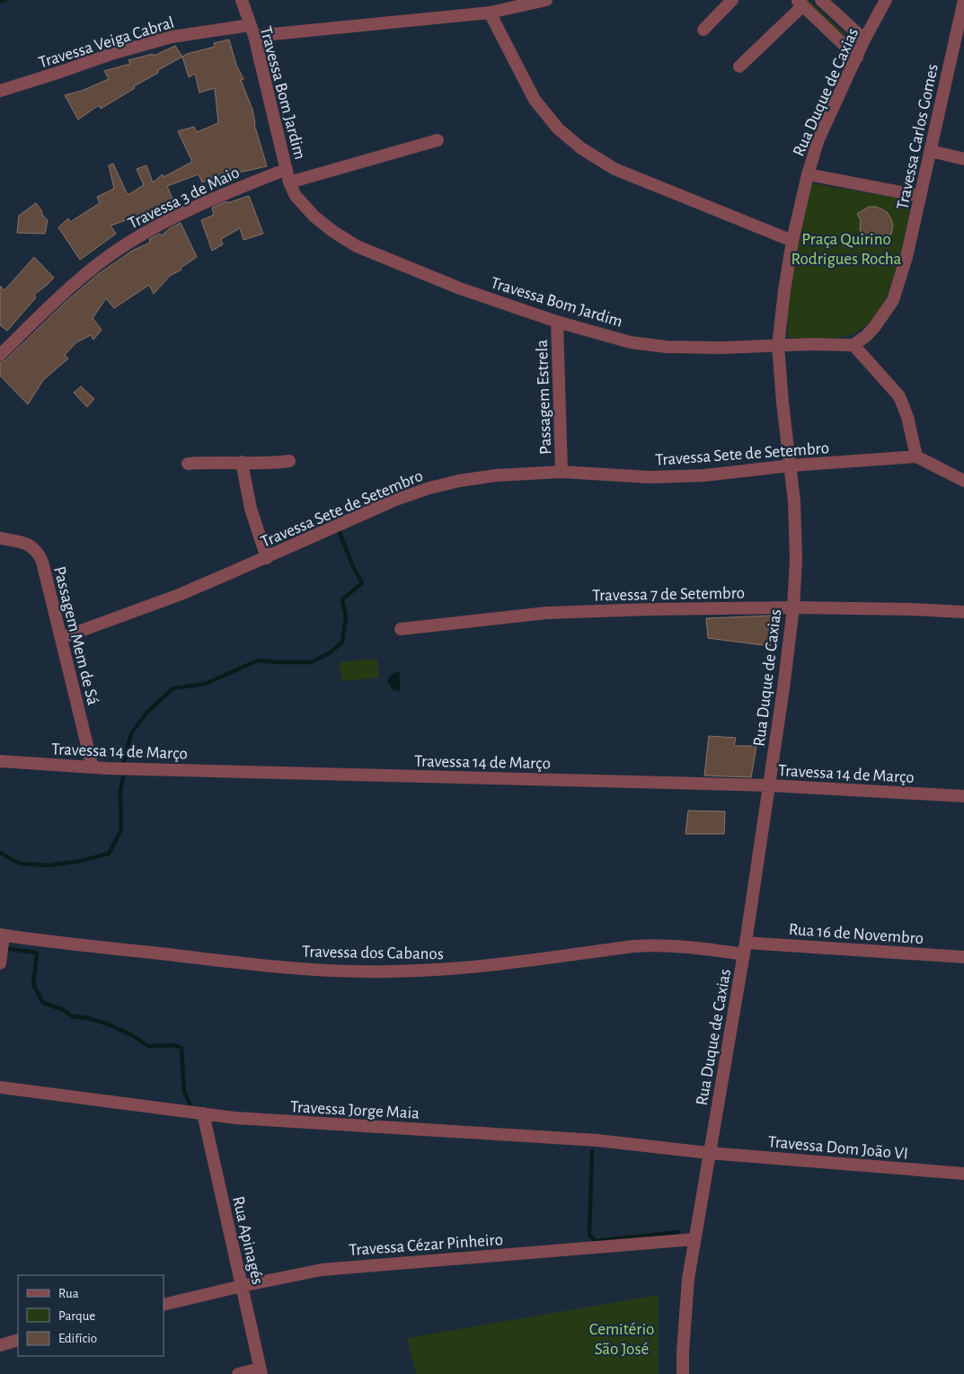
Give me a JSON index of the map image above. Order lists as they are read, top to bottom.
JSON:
{
  "streets": {
    "street": [
      "Travessa Veiga Cabral",
      "Rua Duque de Caxias",
      "Travessa Bom Jardim",
      "Travessa Carlos Gomes",
      "Travessa 3 de Maio",
      "Passagem Estrela",
      "Travessa Sete de Setembro",
      "Travessa 7 de Setembro",
      "Passagem Mem de Sá",
      "Travessa 14 de Março",
      "Rua 16 de Novembro",
      "Travessa dos Cabanos",
      "Travessa Jorge Maia",
      "Travessa Dom João VI",
      "Rua Apinagés",
      "Travessa Cézar Pinheiro"
    ]
  },
  "crossings": [
    ["Travessa Veiga Cabral", "Travessa Bom Jardim"],
    ["Rua Duque de Caxias", "Travessa Bom Jardim"],
    ["Rua Duque de Caxias", "Travessa Sete de Setembro"],
    ["Rua Duque de Caxias", "Travessa 7 de Setembro"],
    ["Rua Duque de Caxias", "Travessa 14 de Março"],
    ["Rua Duque de Caxias", "Rua 16 de Novembro"],
    ["Rua Duque de Caxias", "Travessa dos Cabanos"],
    ["Rua Duque de Caxias", "Travessa Jorge Maia"],
    ["Rua Duque de Caxias", "Travessa Dom João VI"],
    ["Rua Duque de Caxias", "Travessa Cézar Pinheiro"],
    ["Travessa Bom Jardim", "Travessa Carlos Gomes"],
    ["Travessa Bom Jardim", "Travessa 3 de Maio"],
    ["Travessa Bom Jardim", "Passagem Estrela"],
    ["Passagem Estrela", "Travessa Sete de Setembro"],
    ["Travessa Sete de Setembro", "Passagem Mem de Sá"],
    ["Passagem Mem de Sá", "Travessa 14 de Março"],
    ["Rua 16 de Novembro", "Travessa dos Cabanos"],
    ["Travessa Jorge Maia", "Travessa Dom João VI"],
    ["Travessa Jorge Maia", "Rua Apinagés"],
    ["Rua Apinagés", "Travessa Cézar Pinheiro"]
  ],
  "parks": ["Praça Quirino Rodrigues Rocha", "Cemitério São José"],
  "legend": ["Rua", "Parque", "Edifício"]
}
